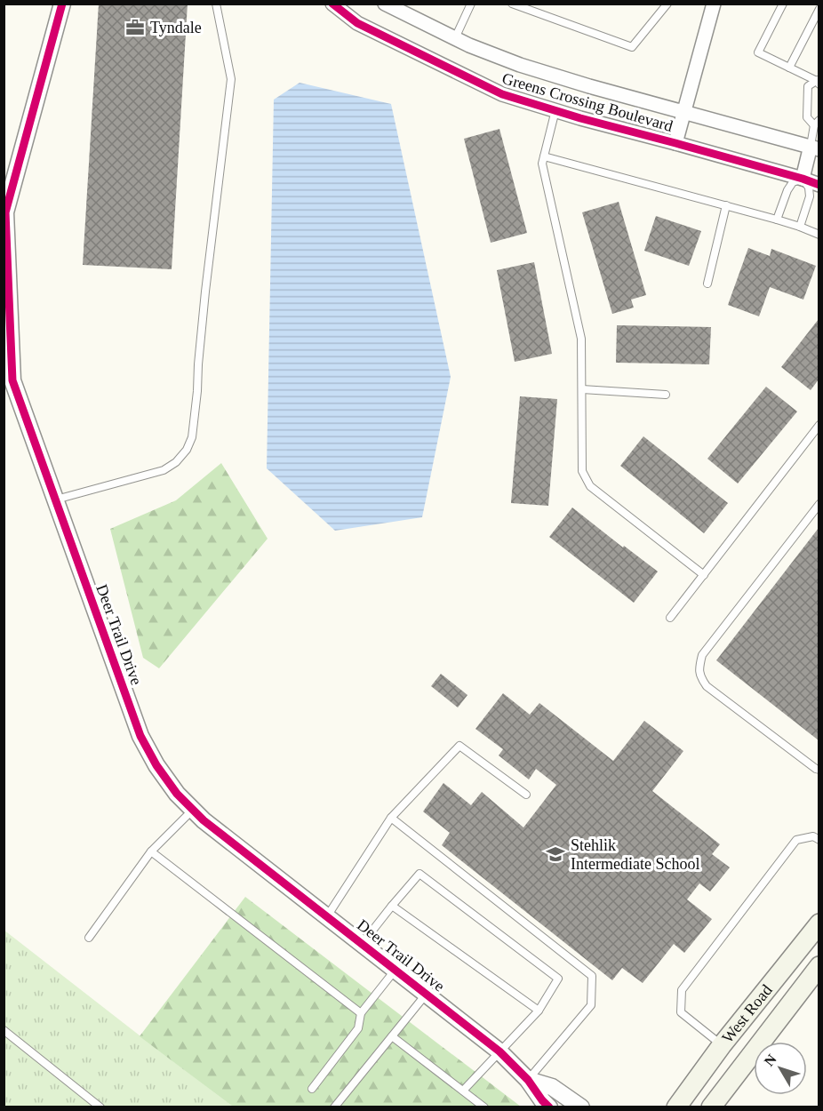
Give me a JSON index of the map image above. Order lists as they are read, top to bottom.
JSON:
{
  "streets": {
    "main road": ["West Road"],
    "street": ["Greens Crossing Boulevard", "Deer Trail Drive"]
  },
  "places": {
    "office": ["Tyndale"],
    "school or university": ["Stehlik Intermediate School"]
  },
  "north": "top left"
}
